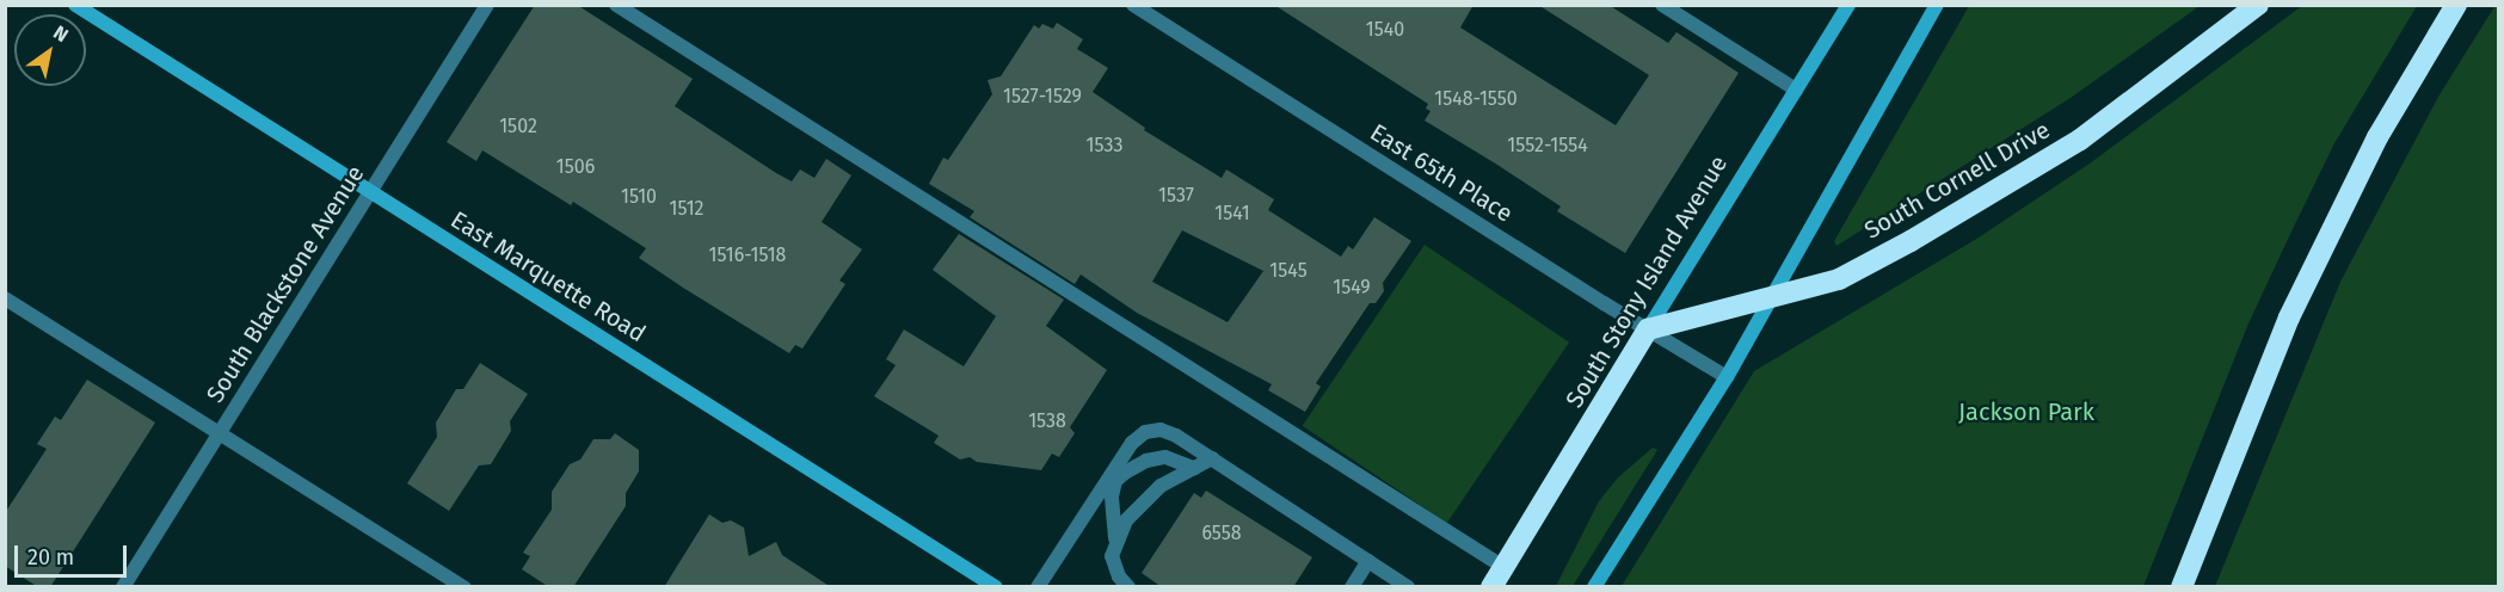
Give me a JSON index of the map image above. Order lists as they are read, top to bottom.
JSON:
{
  "streets": {
    "highway": ["South Cornell Drive", "South Stony Island Avenue"],
    "street": ["East 65th Place", "East Marquette Road", "South Blackstone Avenue"]
  },
  "crossings": [
    ["East 65th Place", "South Cornell Drive"],
    ["East 65th Place", "South Stony Island Avenue"],
    ["South Cornell Drive", "South Stony Island Avenue"],
    ["East Marquette Road", "South Blackstone Avenue"]
  ],
  "parks": ["Jackson Park"],
  "house_numbers": [
    "1540",
    "1527-1529",
    "1548-1550",
    "1502",
    "1533",
    "1552-1554",
    "1506",
    "1537",
    "1510",
    "1512",
    "1541",
    "1516-1518",
    "1545",
    "1549",
    "1538",
    "6558"
  ],
  "scale_bar": "20 m",
  "north": "top right"
}
